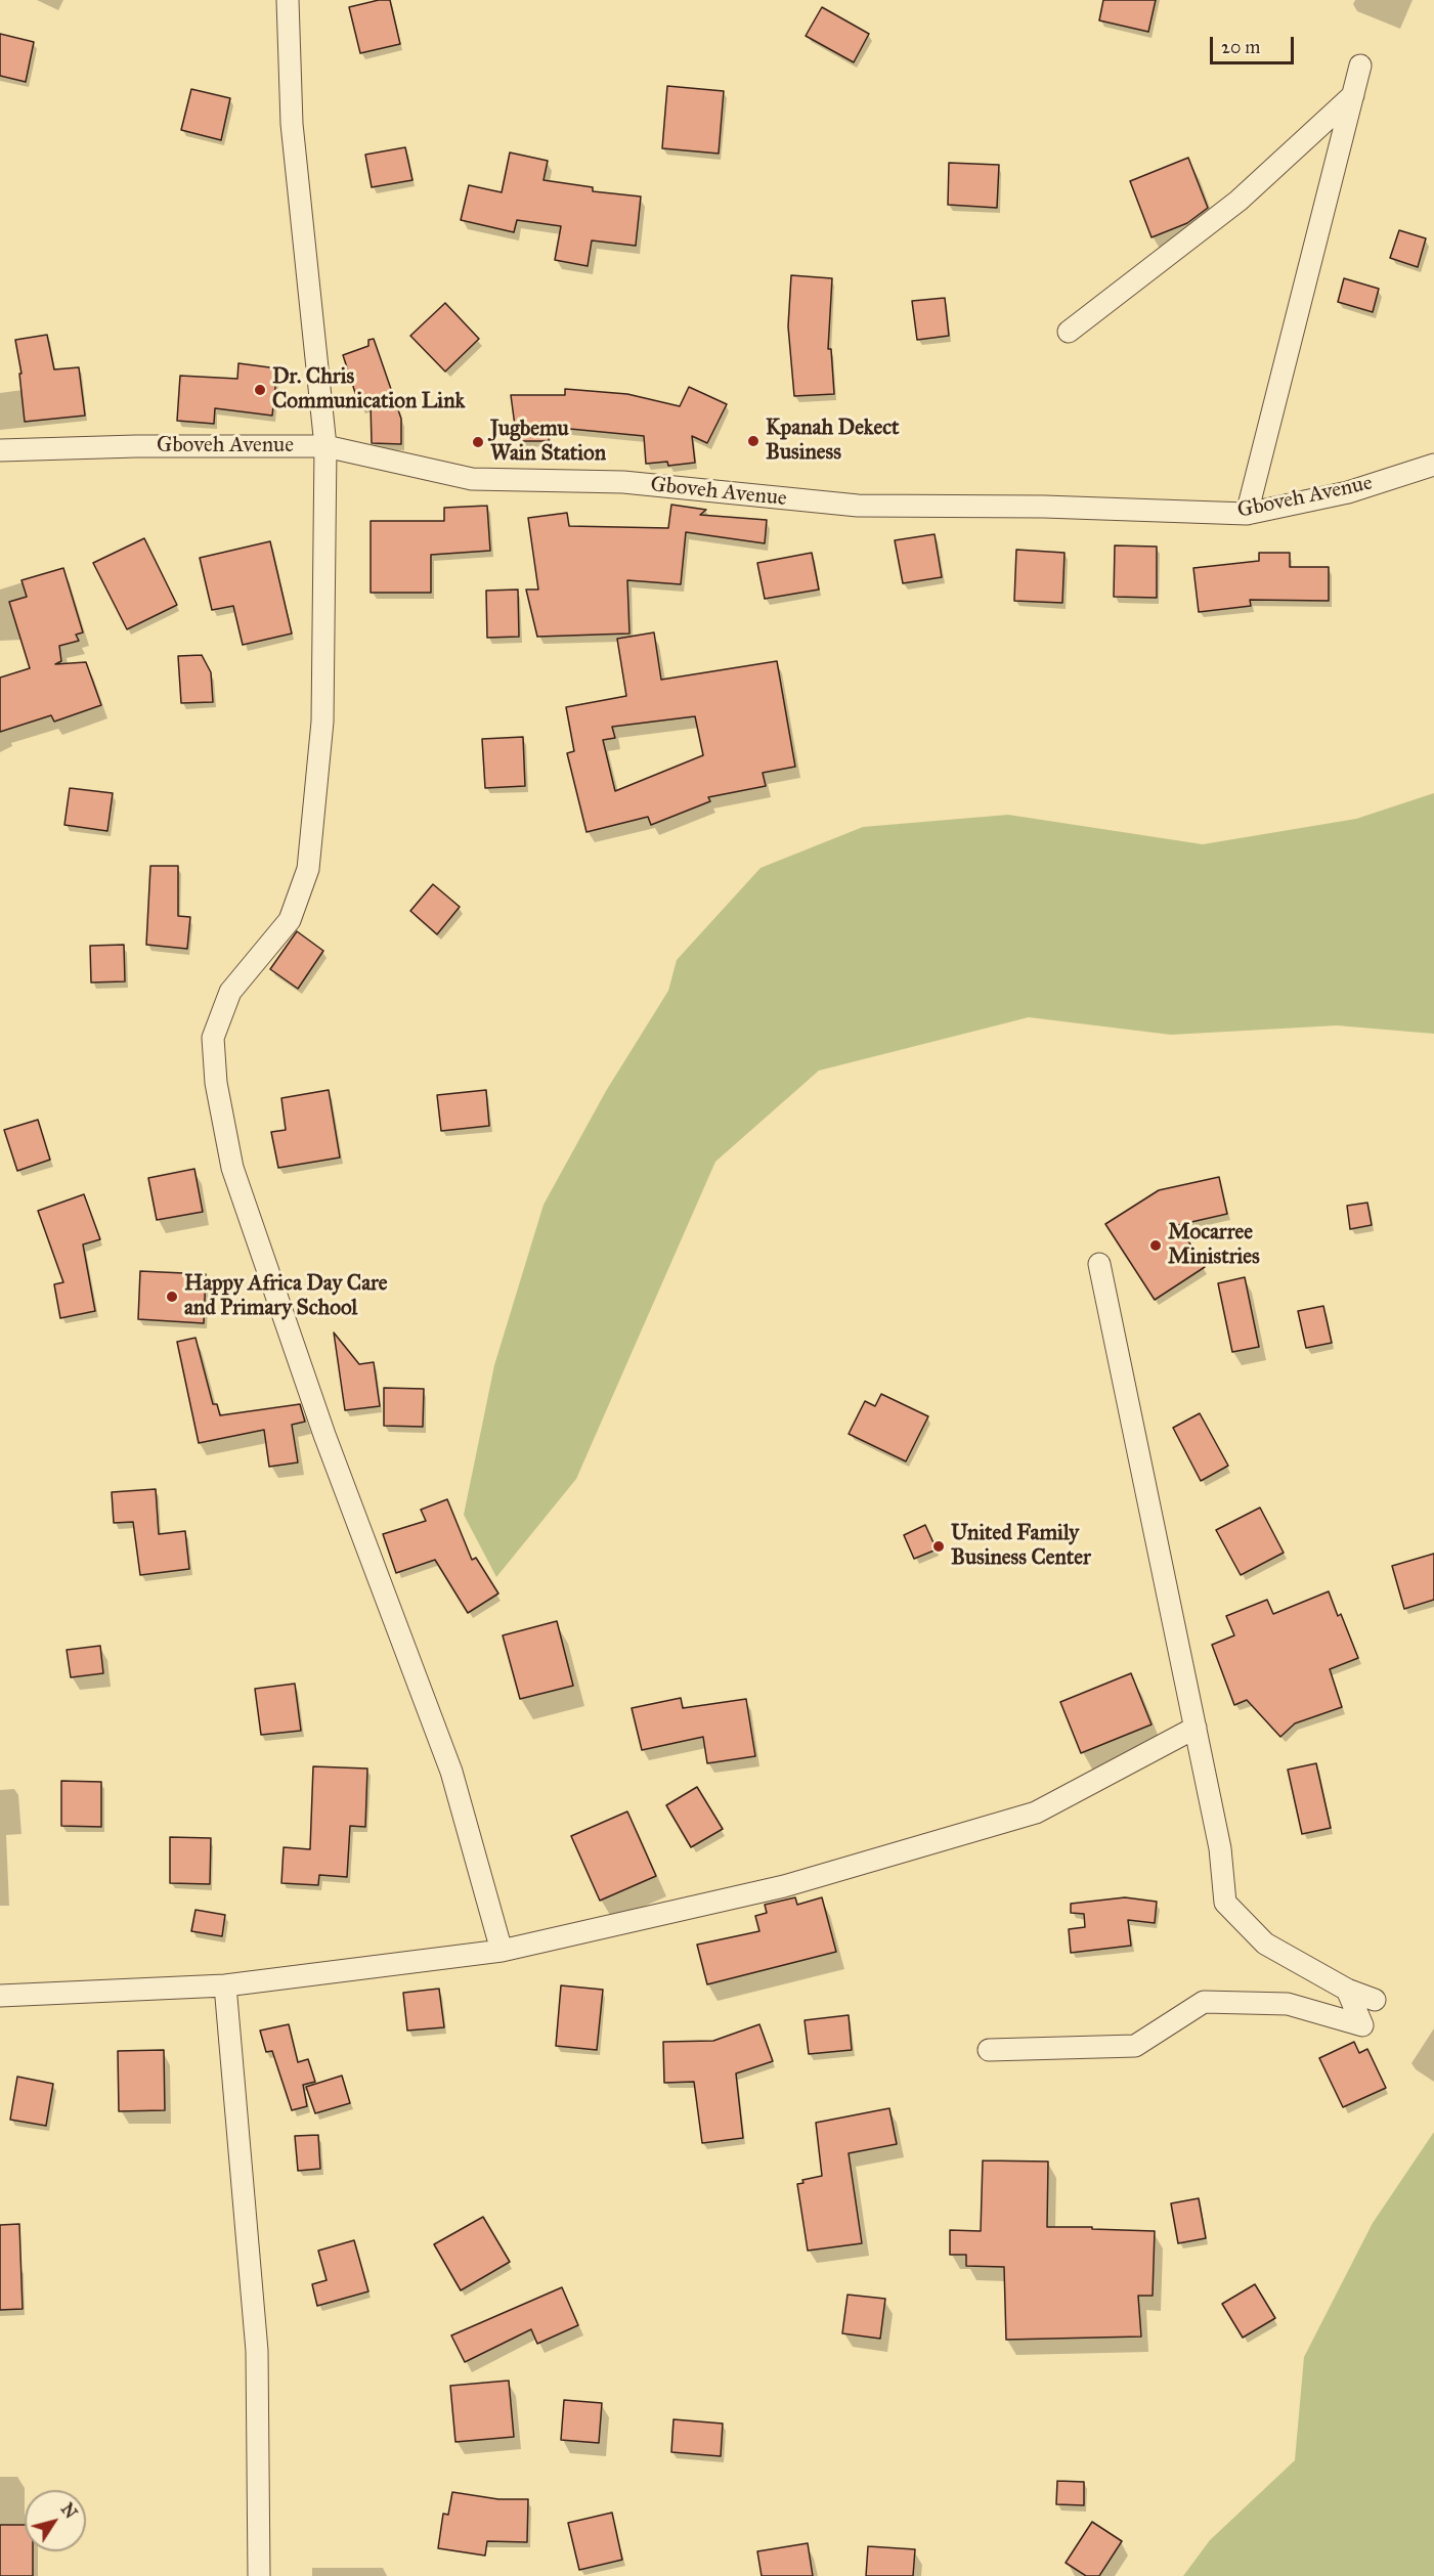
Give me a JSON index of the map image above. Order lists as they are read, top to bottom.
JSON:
{
  "streets": {
    "street": ["Gboveh Avenue"]
  },
  "places": [
    "Dr. Chris Communication Link",
    "Kpanah Dekect Business",
    "Jugbemu Wain Station",
    "Mocarree Ministries",
    "Happy Africa Day Care and Primary School",
    "United Family Business Center"
  ],
  "scale_bar": "20 m",
  "north": "top right"
}
